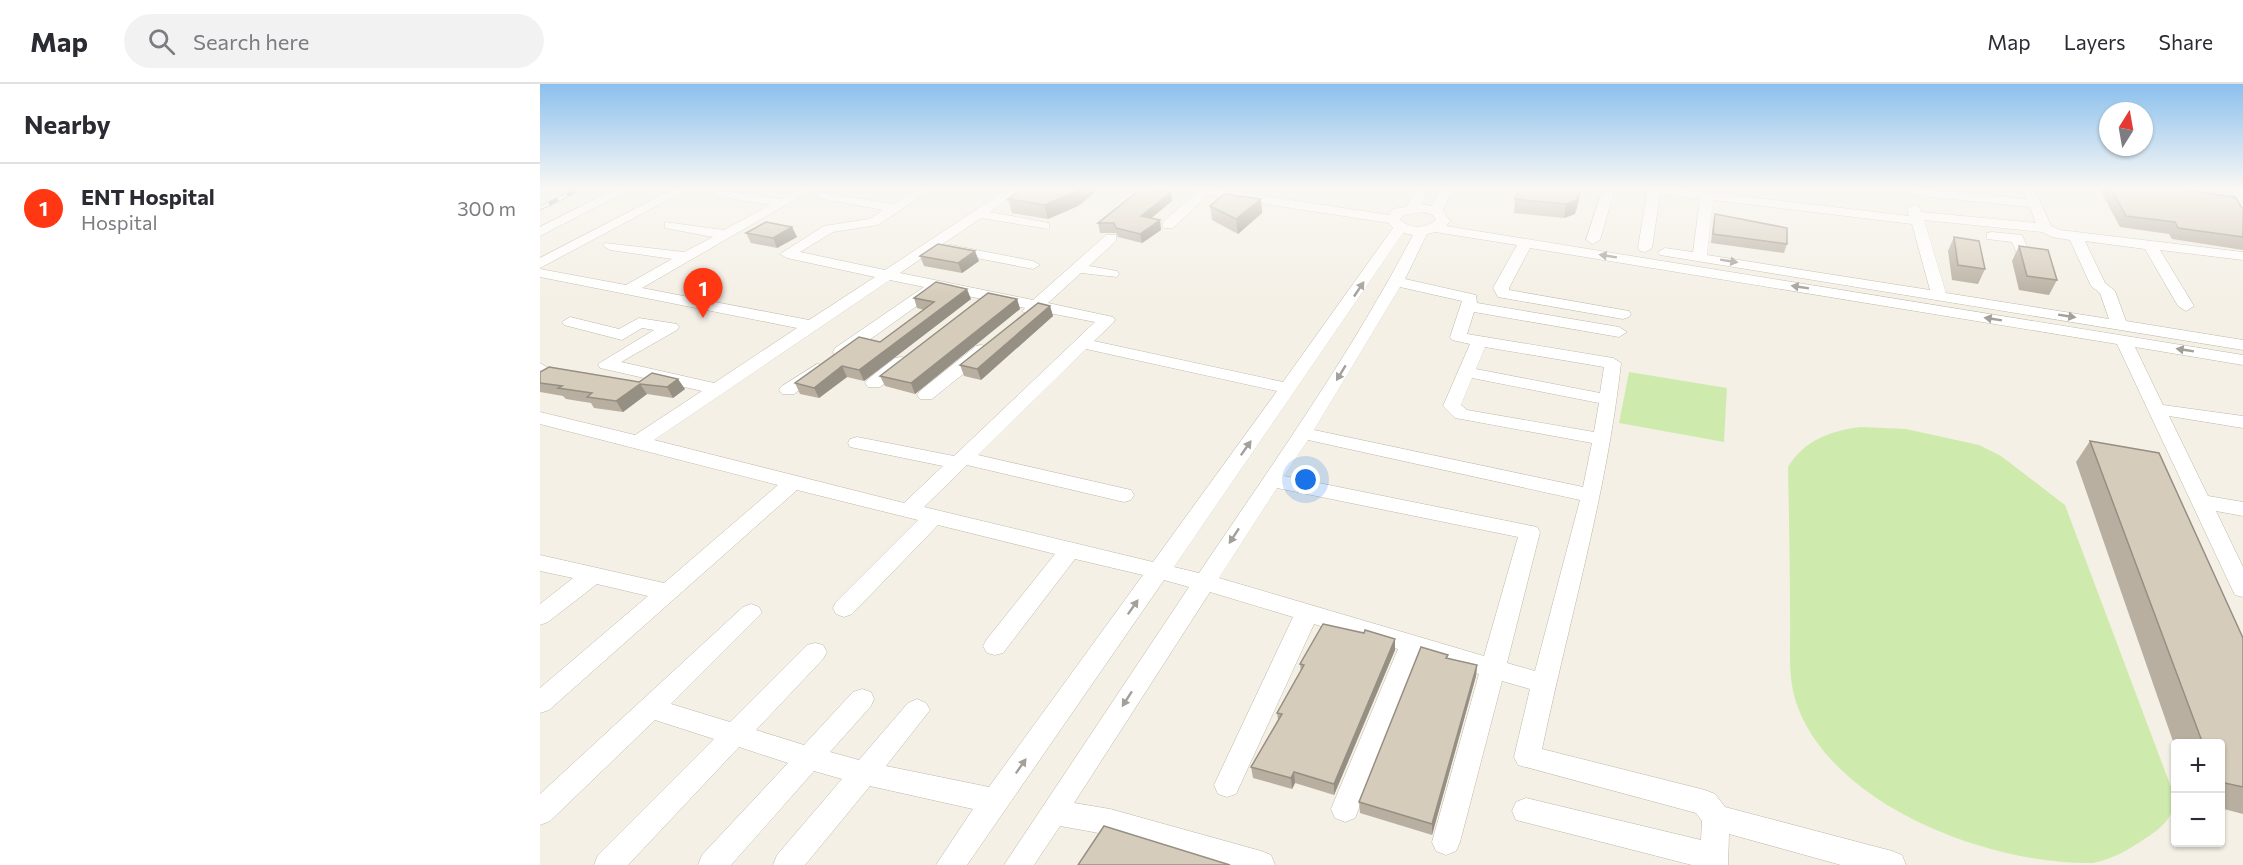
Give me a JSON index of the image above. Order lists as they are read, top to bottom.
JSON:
{
  "north": "top",
  "page": {
    "header": "Map",
    "search": "Search here",
    "nav": ["Map", "Layers", "Share"],
    "heading": "Nearby",
    "list": [
      {
        "mark": "1",
        "name": "ENT Hospital",
        "note": "Hospital",
        "value": "300 m"
      }
    ],
    "pins": "1",
    "map_buttons": ["+", "−"]
  }
}
